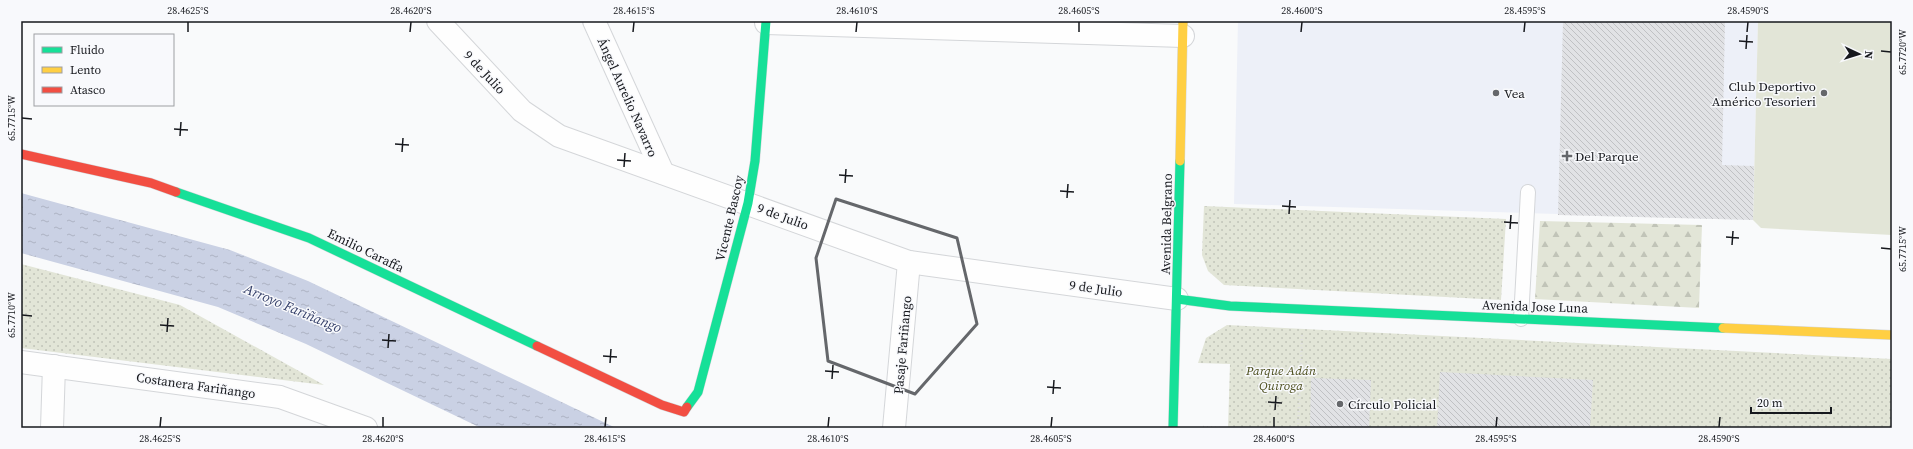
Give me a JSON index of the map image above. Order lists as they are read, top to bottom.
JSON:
{
  "streets": {
    "street": [
      "9 de Julio",
      "Ángel Aurelio Navarro",
      "Vicente Bascoy",
      "Avenida Belgrano",
      "Emilio Caraffa",
      "Avenida Jose Luna",
      "Pasaje Fariñango",
      "Costanera Fariñango"
    ]
  },
  "crossings": [
    ["9 de Julio", "Ángel Aurelio Navarro"],
    ["9 de Julio", "Vicente Bascoy"],
    ["9 de Julio", "Avenida Belgrano"],
    ["9 de Julio", "Avenida Jose Luna"],
    ["9 de Julio", "Pasaje Fariñango"],
    ["Vicente Bascoy", "Emilio Caraffa"],
    ["Avenida Belgrano", "Avenida Jose Luna"]
  ],
  "water": ["Arroyo Fariñango"],
  "parks": ["Parque Adán Quiroga"],
  "places": {
    "other": ["Vea", "Club Deportivo Américo Tesorieri", "Círculo Policial"],
    "health": ["Del Parque"]
  },
  "legend": ["Fluido", "Lento", "Atasco"],
  "scale_bar": "20 m",
  "north": "right",
  "coordinates": [
    "28.4625°S",
    "28.4620°S",
    "28.4615°S",
    "28.4610°S",
    "28.4605°S",
    "28.4600°S",
    "28.4595°S",
    "28.4590°S",
    "65.7720°W",
    "65.7715°W",
    "65.7710°W"
  ]
}
